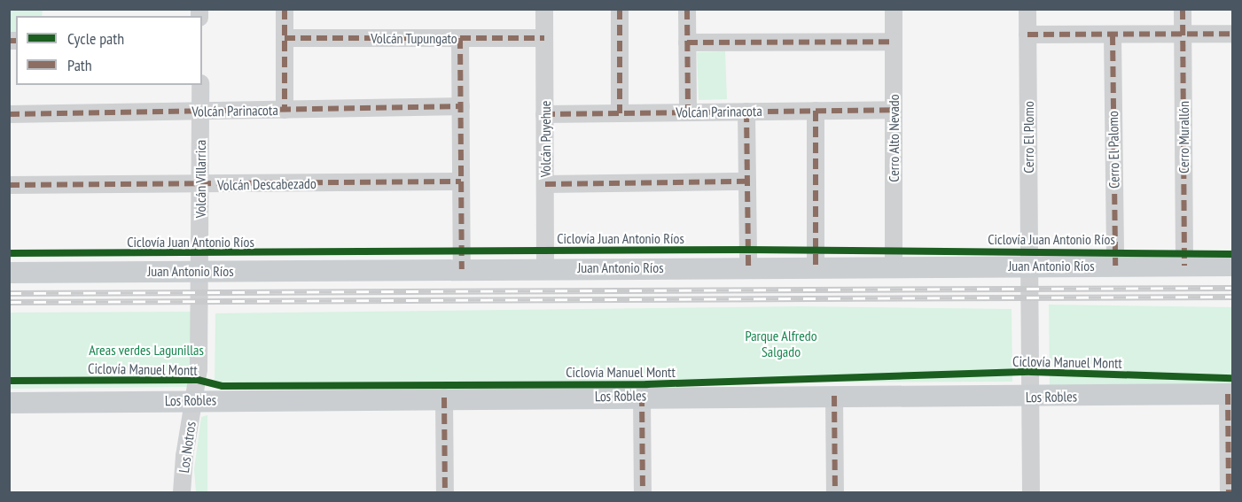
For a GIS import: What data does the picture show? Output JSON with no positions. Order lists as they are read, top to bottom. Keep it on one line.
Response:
{"streets":{"main road":["Juan Antonio Ríos","Los Robles"],"street":["Volcán Tupungato","Volcán Parinacota","Cerro El Plomo","Cerro Murallón","Cerro Alto Nevado","Volcán Puyehue","Cerro El Palomo","Volcán Villarrica","Volcán Descabezado","Los Notros"],"cycle path":["Ciclovía Juan Antonio Ríos","Ciclovía Manuel Montt"]},"crossings":[["Volcán Tupungato","Volcán Puyehue"],["Volcán Parinacota","Cerro Alto Nevado"],["Volcán Parinacota","Volcán Puyehue"],["Volcán Parinacota","Volcán Villarrica"],["Cerro El Plomo","Juan Antonio Ríos"],["Cerro El Plomo","Los Robles"],["Cerro Murallón","Juan Antonio Ríos"],["Cerro Alto Nevado","Juan Antonio Ríos"],["Volcán Puyehue","Juan Antonio Ríos"],["Cerro El Palomo","Juan Antonio Ríos"],["Volcán Villarrica","Volcán Descabezado"],["Volcán Villarrica","Juan Antonio Ríos"],["Volcán Villarrica","Los Notros"],["Los Robles","Los Notros"]],"parks":["Parque Alfredo Salgado","Areas verdes Lagunillas"],"legend":["Cycle path","Path"]}
